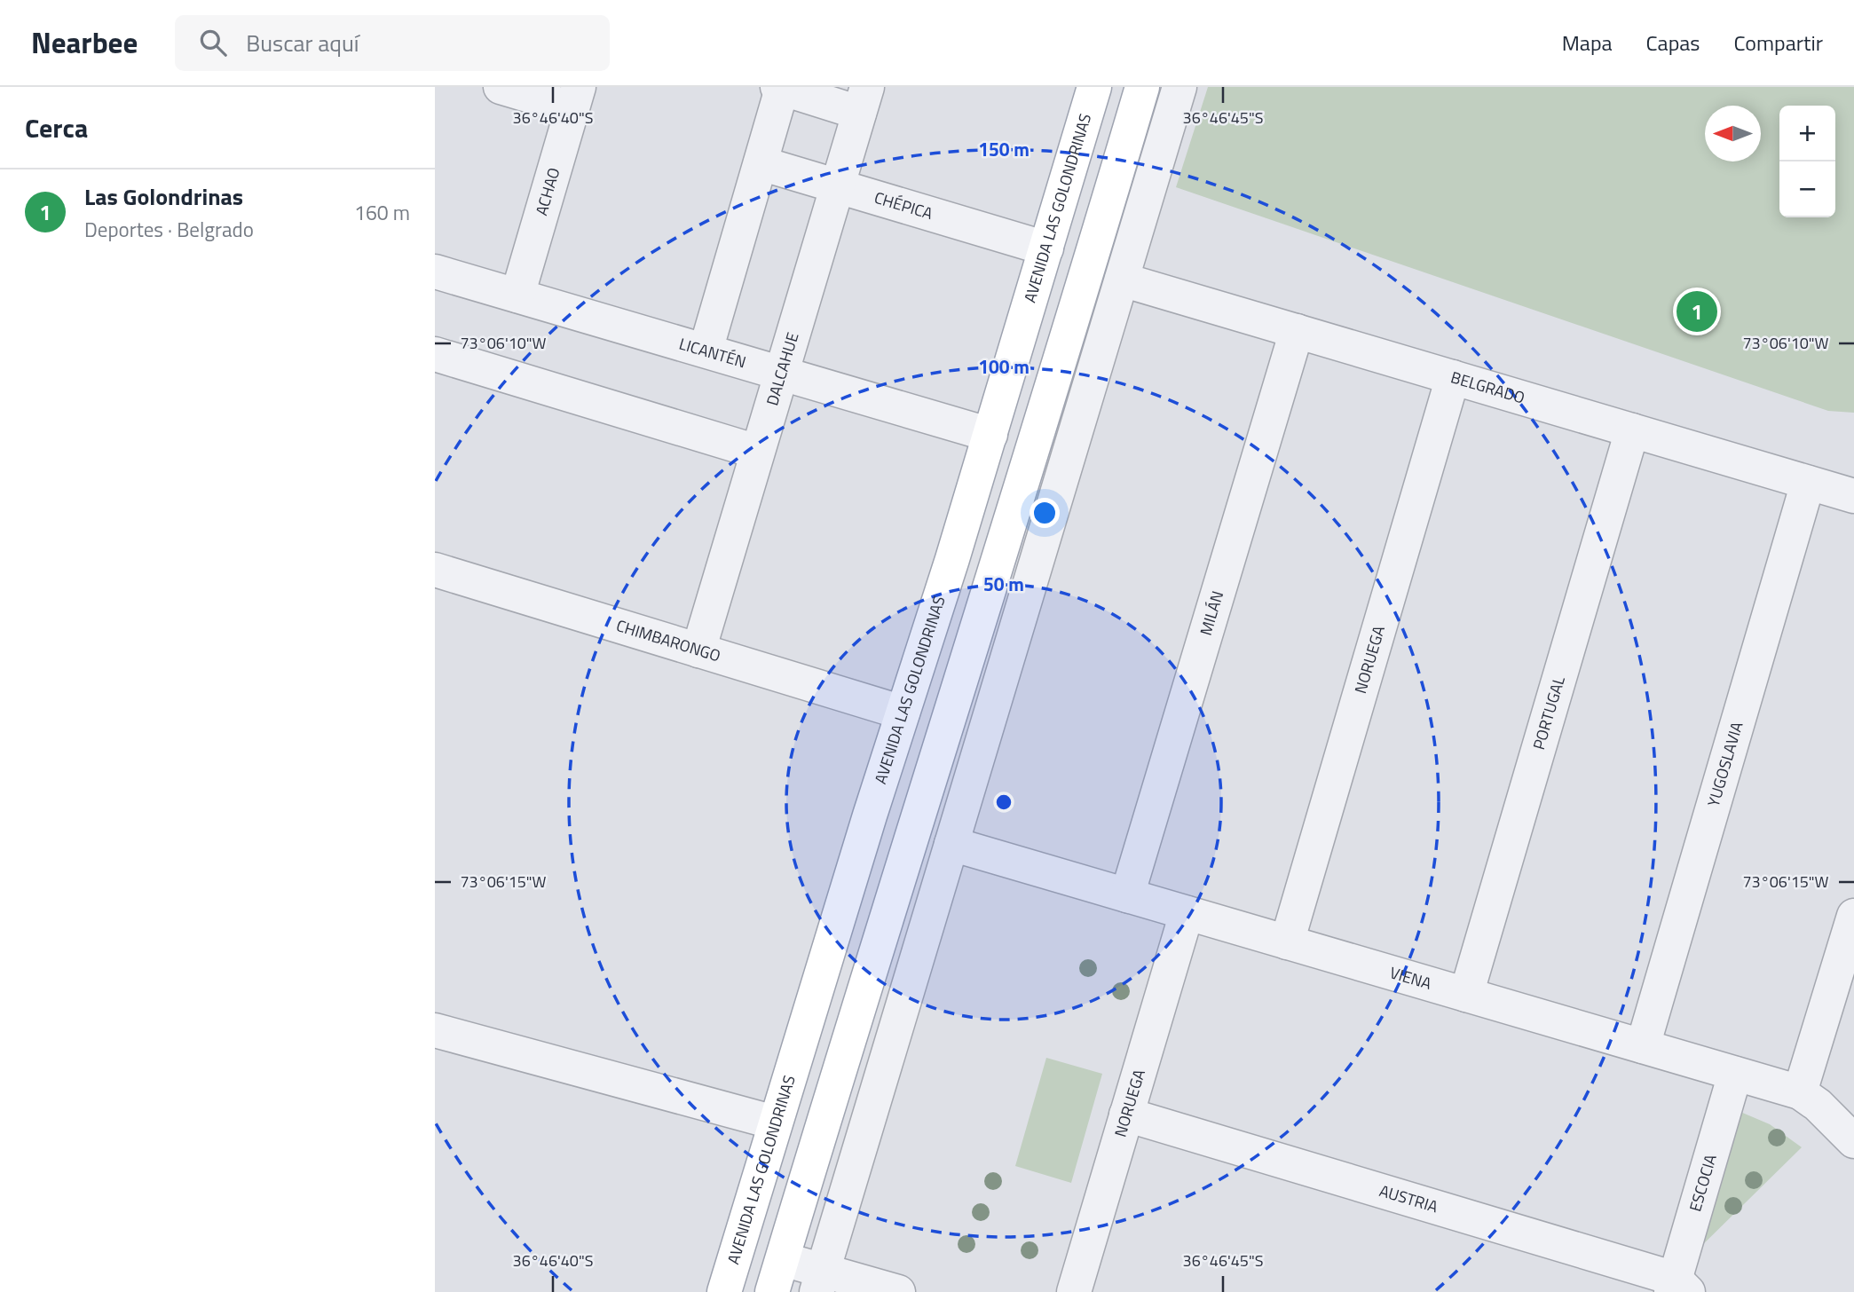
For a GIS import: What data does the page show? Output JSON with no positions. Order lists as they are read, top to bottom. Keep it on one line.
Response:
{"streets":{"main road":["AVENIDA LAS GOLONDRINAS"],"street":["ACHAO","CHÉPICA","LICANTÉN","DALCAHUE","BELGRADO","MILÁN","CHIMBARONGO","NORUEGA","PORTUGAL","YUGOSLAVIA","VIENA","ESCOCIA","AUSTRIA"]},"crossings":[["ACHAO","LICANTÉN"],["CHÉPICA","AVENIDA LAS GOLONDRINAS"],["CHÉPICA","DALCAHUE"],["AVENIDA LAS GOLONDRINAS","LICANTÉN"],["AVENIDA LAS GOLONDRINAS","CHIMBARONGO"],["LICANTÉN","DALCAHUE"],["DALCAHUE","CHIMBARONGO"],["BELGRADO","MILÁN"],["BELGRADO","NORUEGA"],["BELGRADO","PORTUGAL"],["BELGRADO","YUGOSLAVIA"],["MILÁN","VIENA"],["NORUEGA","VIENA"],["NORUEGA","AUSTRIA"],["PORTUGAL","VIENA"],["YUGOSLAVIA","VIENA"],["VIENA","ESCOCIA"],["ESCOCIA","AUSTRIA"]],"north":"left","page":{"header":"Nearbee","search":"Buscar aquí","nav":["Mapa","Capas","Compartir"],"heading":"Cerca","map_buttons":["+","−"],"list":[{"mark":"1","name":"Las Golondrinas","note":"Deportes · Belgrado","value":"160 m"}],"pins":"1"},"coordinates":["36°46'40\"S","36°46'45\"S","73°06'10\"W","73°06'15\"W"],"rings":["150 m","100 m","50 m"]}
